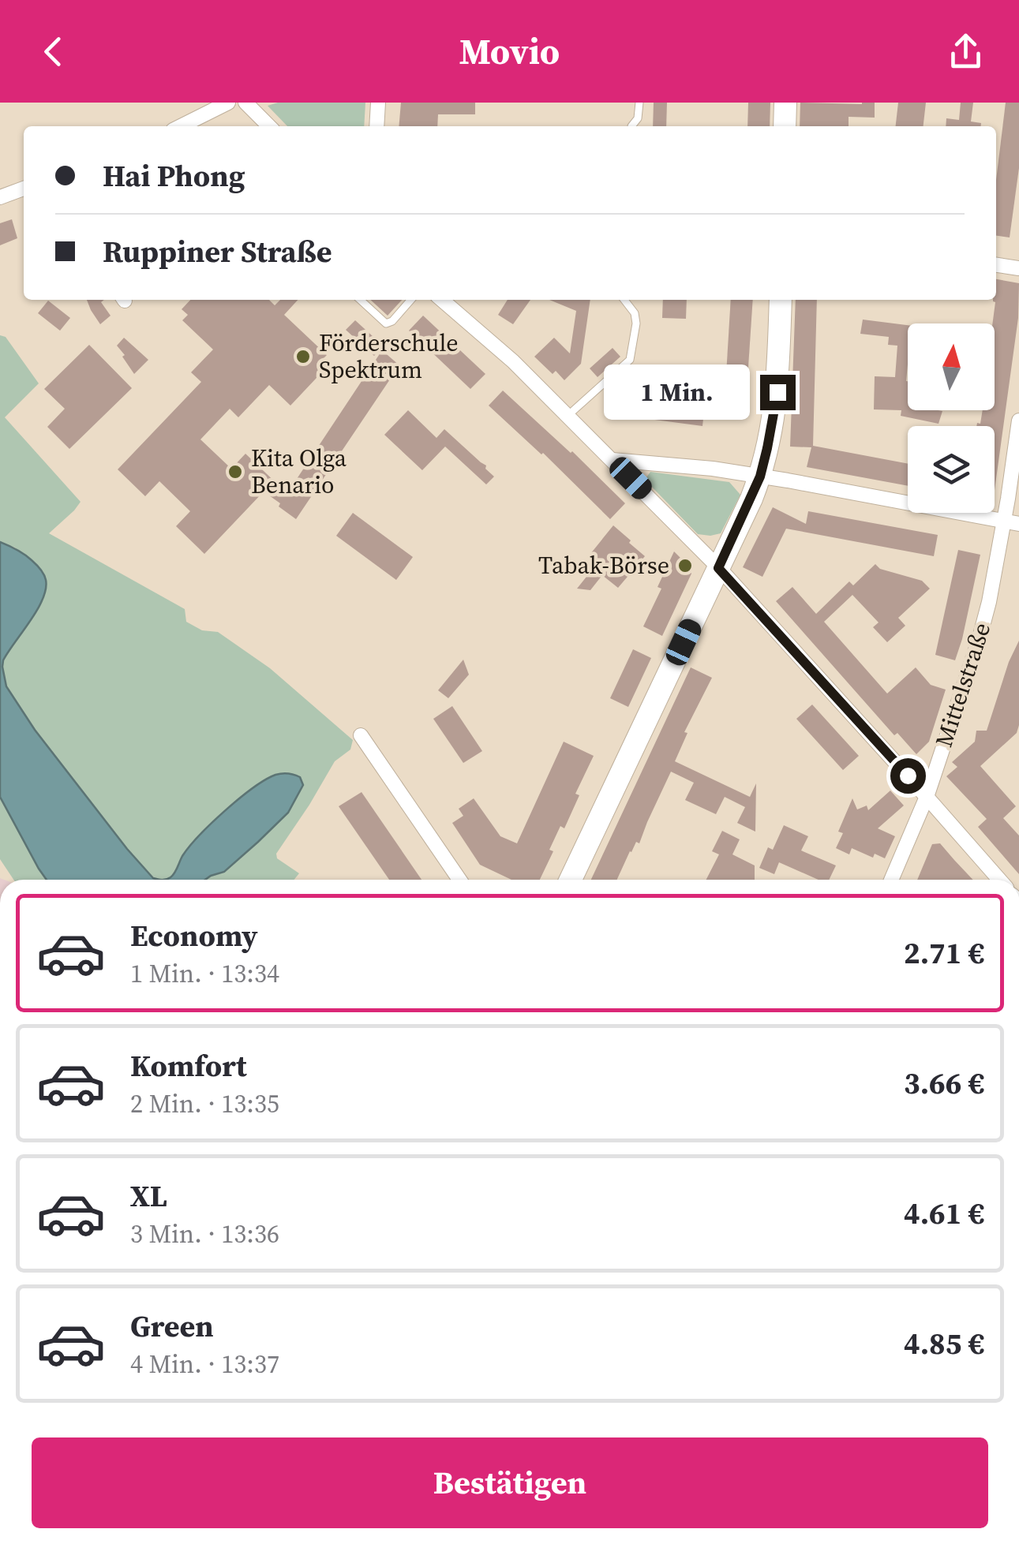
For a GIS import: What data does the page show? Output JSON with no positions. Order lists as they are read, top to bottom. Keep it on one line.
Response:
{"streets":{"street":["Mittelstraße"]},"places":["Förderschule Spektrum","Kita Olga Benario","Tabak-Börse"],"north":"top","page":{"header":"Movio","banner":["Hai Phong","Ruppiner Straße"],"bubble":"1 Min.","list":[{"name":"Economy","note":"1 Min. · 13:34","value":"2.71 €"},{"name":"Komfort","note":"2 Min. · 13:35","value":"3.66 €"},{"name":"XL","note":"3 Min. · 13:36","value":"4.61 €"},{"name":"Green","note":"4 Min. · 13:37","value":"4.85 €"}],"buttons":"Bestätigen"}}
